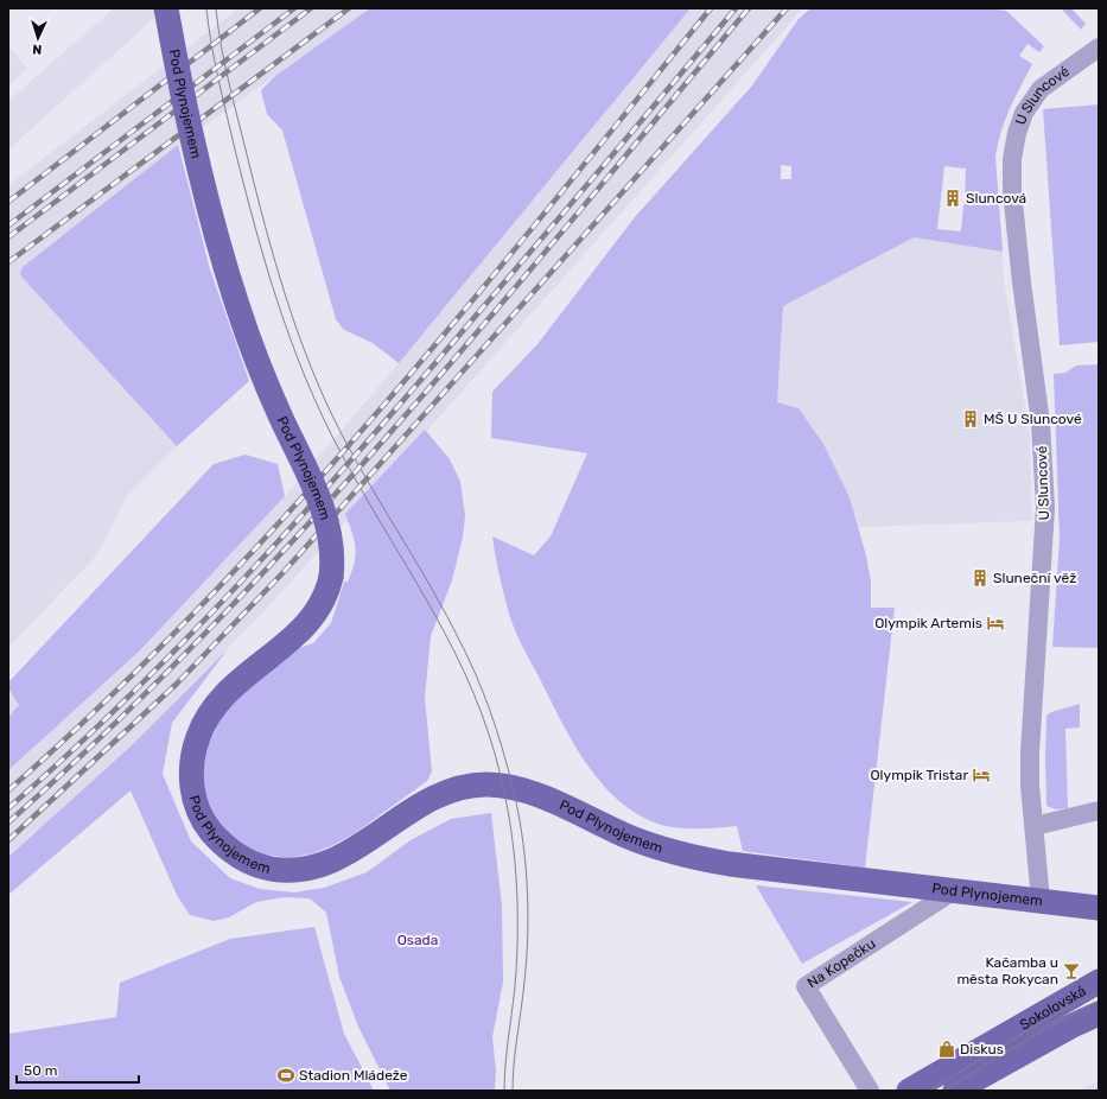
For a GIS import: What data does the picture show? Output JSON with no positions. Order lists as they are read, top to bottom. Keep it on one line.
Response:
{"streets":{"main road":["Pod Plynojemem","Sokolovská"],"street":["U Sluncové","Na Kopečku"]},"crossings":[["U Sluncové","Pod Plynojemem"],["Pod Plynojemem","Na Kopečku"]],"parks":["Osada"],"places":{"building":["Sluncová","MŠ U Sluncové","Sluneční věž"],"hotel":["Olympik Artemis","Olympik Tristar"],"bar":["Kačamba u města Rokycan"],"shop":["Diskus"],"sports":["Stadion Mládeže"]},"scale_bar":"50 m","north":"bottom"}
